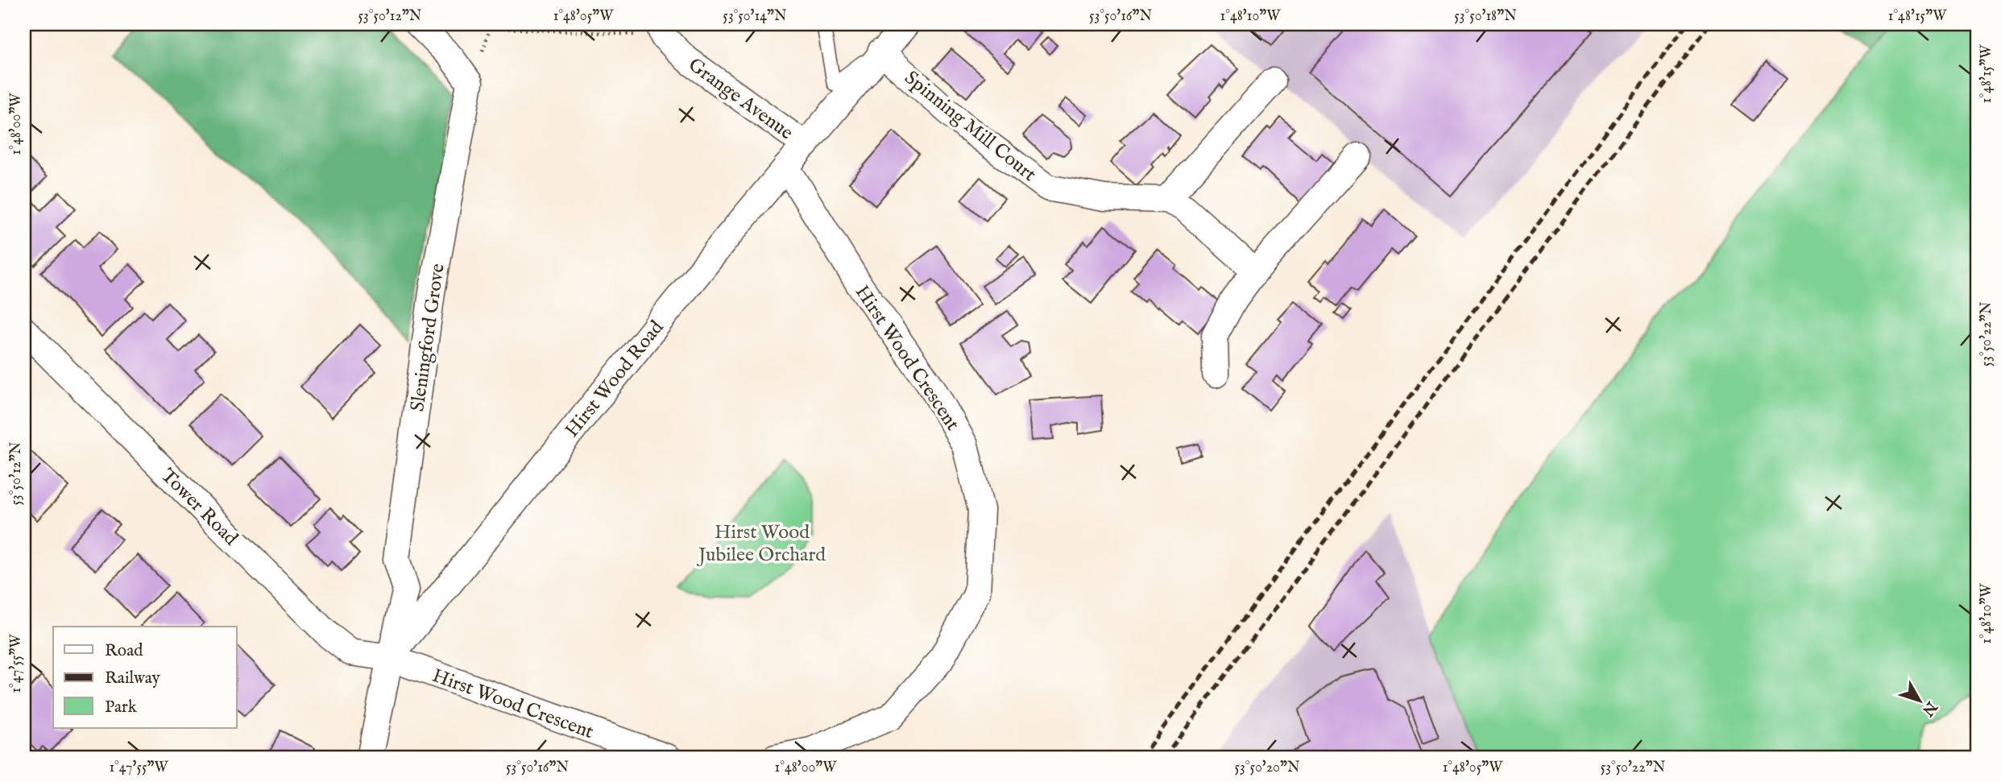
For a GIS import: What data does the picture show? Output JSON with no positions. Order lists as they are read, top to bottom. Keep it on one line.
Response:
{"streets":{"street":["Grange Avenue","Spinning Mill Court","Sleningford Grove","Hirst Wood Crescent","Hirst Wood Road","Tower Road"]},"crossings":[["Grange Avenue","Hirst Wood Road"],["Spinning Mill Court","Hirst Wood Road"],["Sleningford Grove","Hirst Wood Crescent"],["Sleningford Grove","Hirst Wood Road"],["Sleningford Grove","Tower Road"],["Hirst Wood Crescent","Hirst Wood Road"],["Hirst Wood Crescent","Tower Road"],["Hirst Wood Road","Tower Road"]],"parks":["Hirst Wood Jubilee Orchard"],"legend":["Road","Railway","Park"],"north":"bottom right","coordinates":["53°50'12\"N","1°48'05\"W","53°50'14\"N","53°50'16\"N","1°48'10\"W","53°50'18\"N","1°48'15\"W","1°48'00\"W","53°50'22\"N","1°47'55\"W","53°50'20\"N"]}
